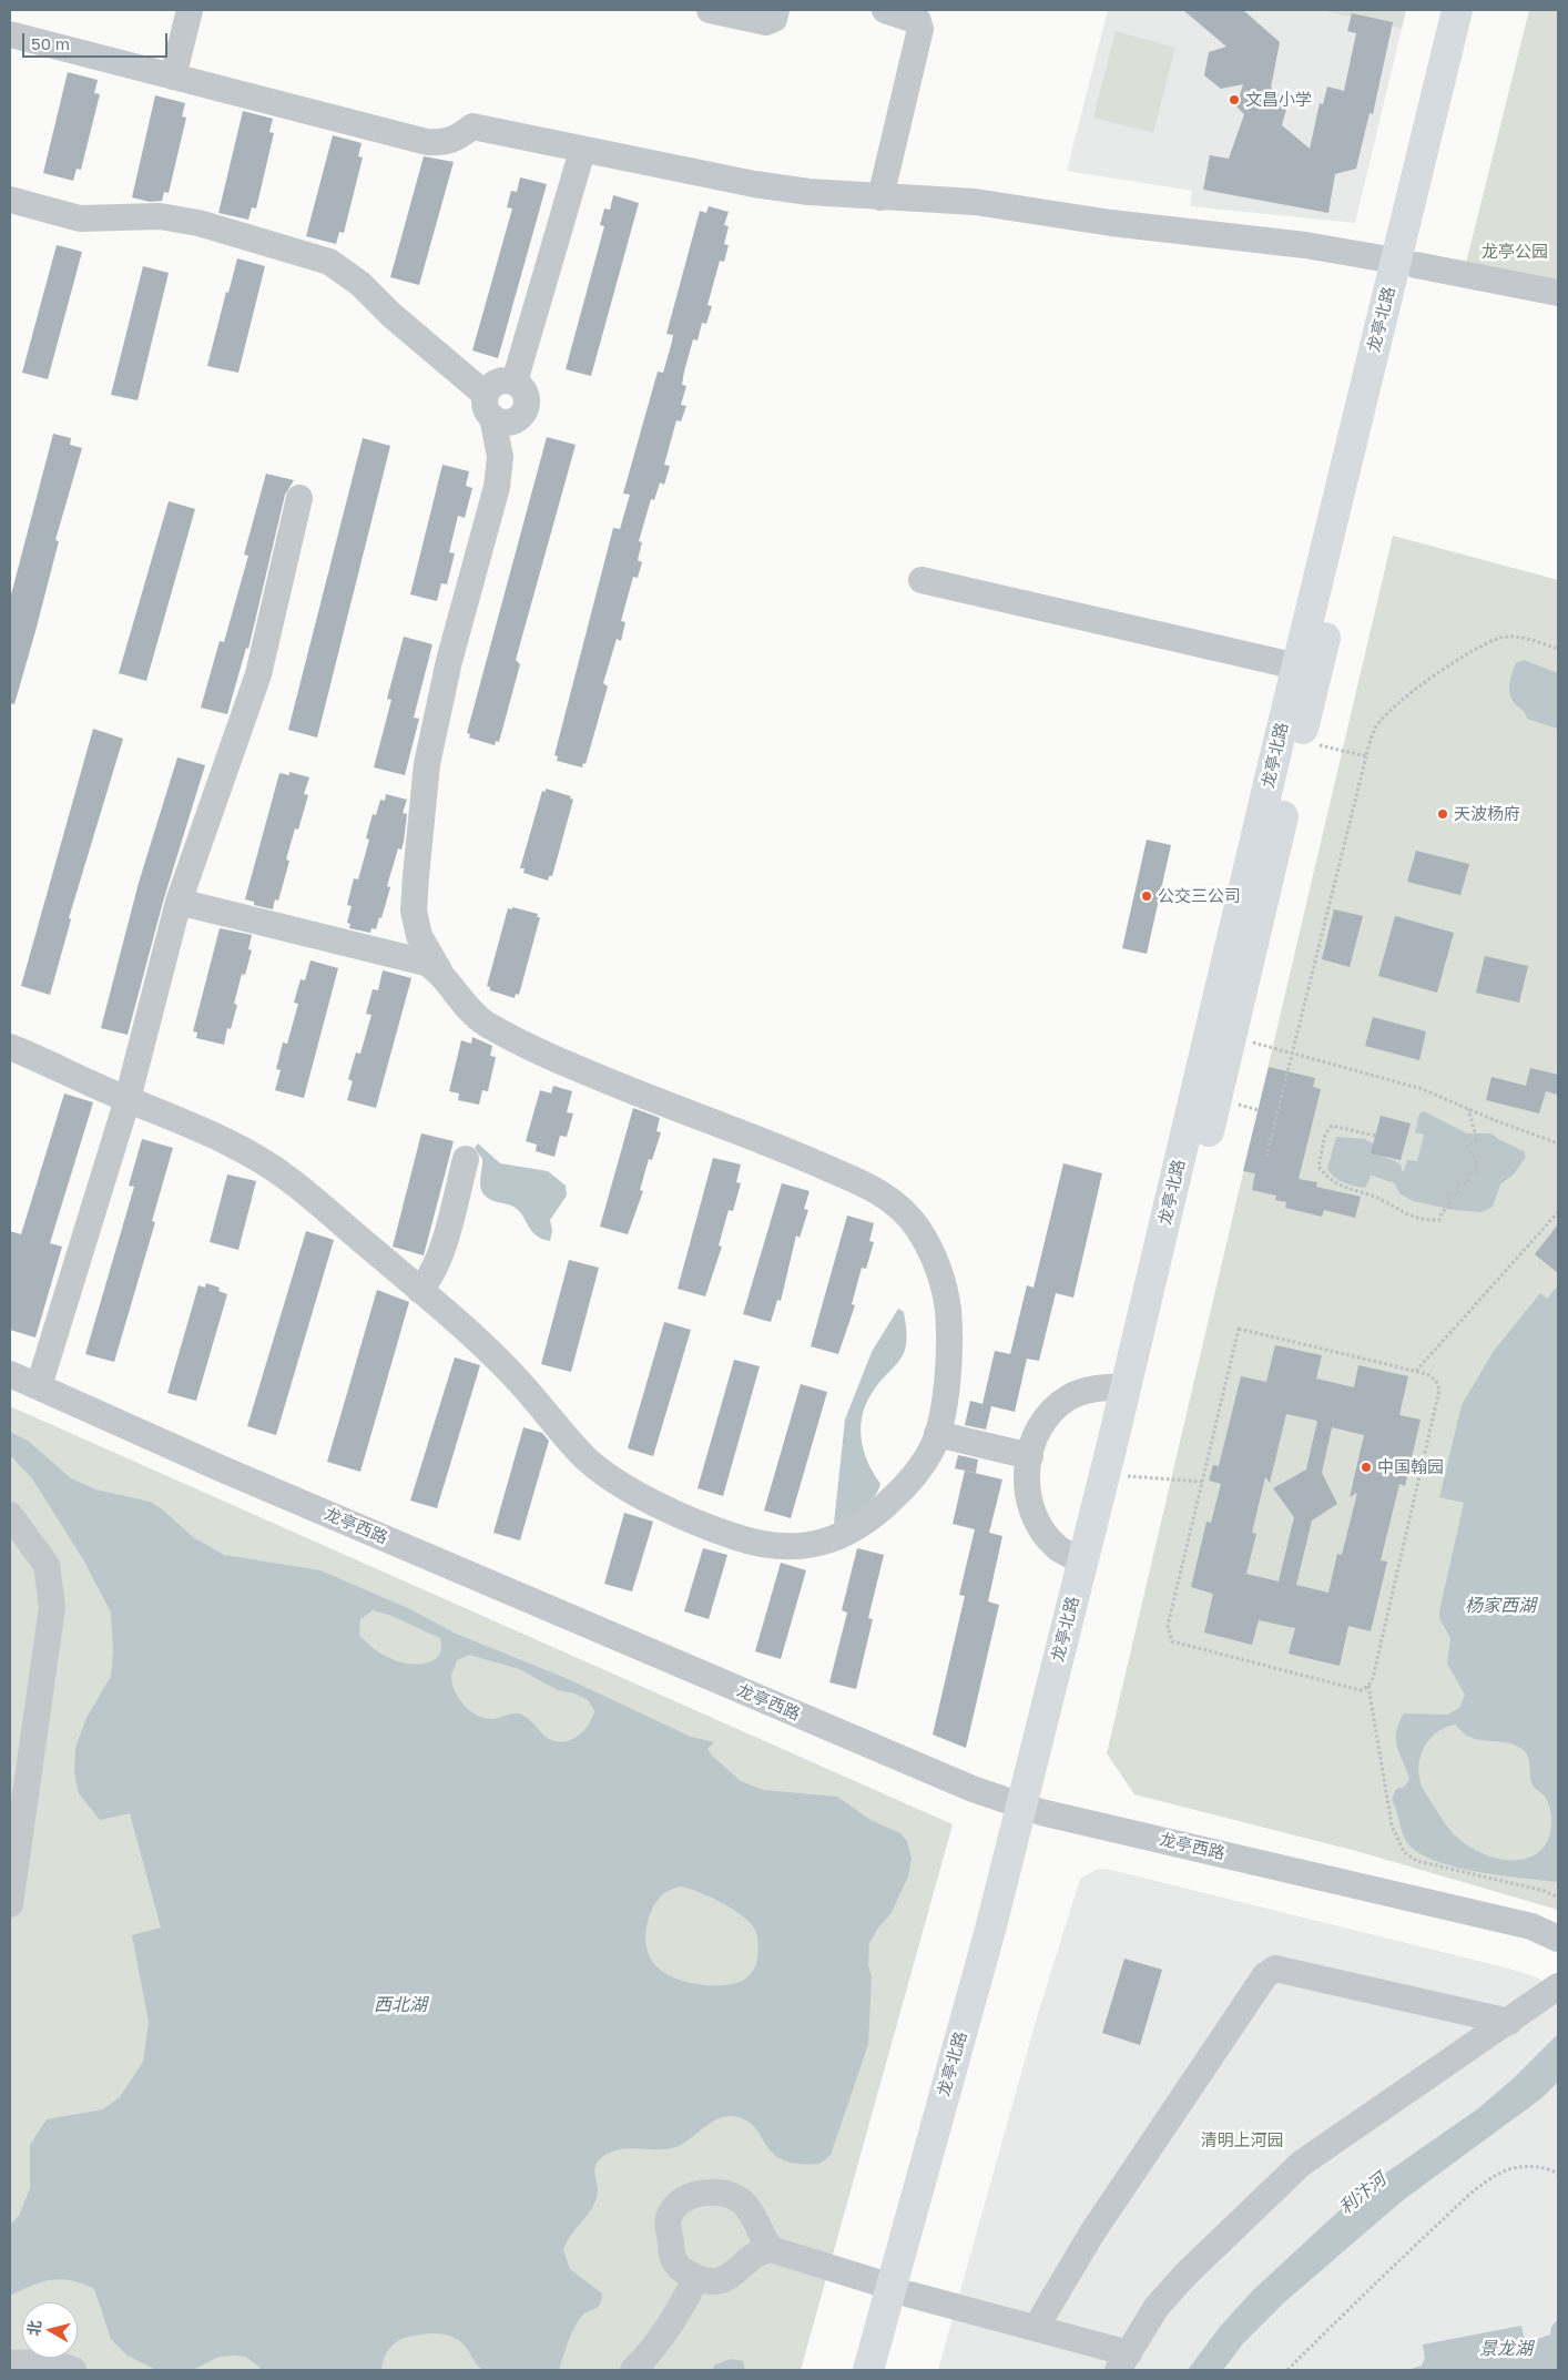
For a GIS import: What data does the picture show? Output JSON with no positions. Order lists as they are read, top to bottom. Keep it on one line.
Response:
{"streets":{"main road":["龙亭北路"],"street":["龙亭西路"]},"crossings":[["龙亭北路","龙亭西路"]],"water":["杨家西湖","西北湖","利汴河","景龙湖"],"parks":["龙亭公园","清明上河园"],"places":["文昌小学","天波杨府","公交三公司","中国翰园"],"scale_bar":"50 m","north":"left"}
